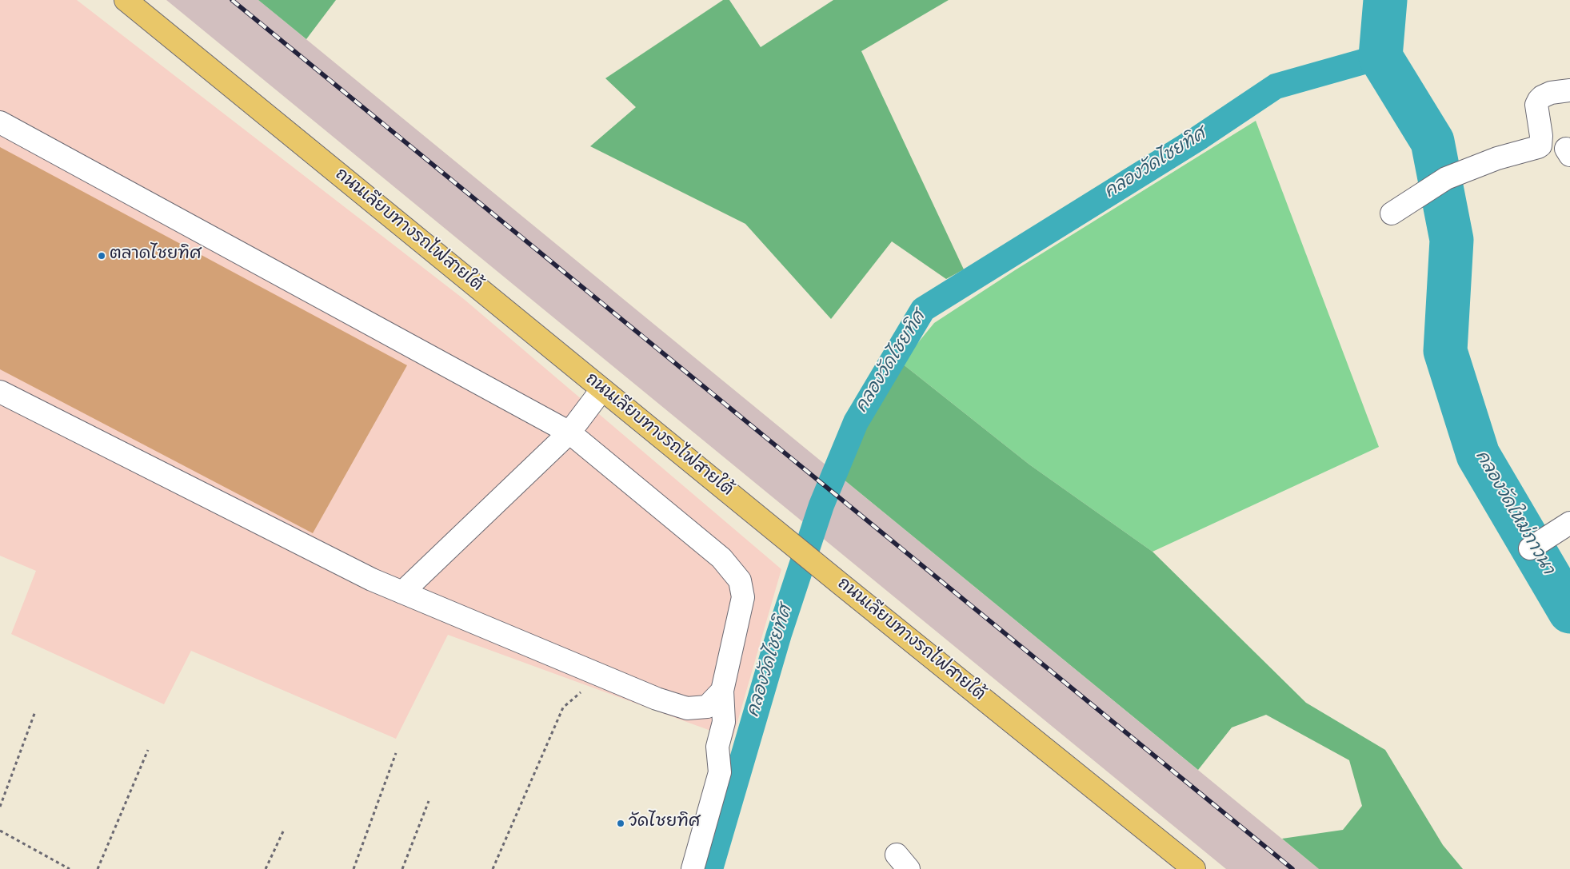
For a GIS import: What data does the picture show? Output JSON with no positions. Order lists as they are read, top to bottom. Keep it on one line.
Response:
{"streets":{"main road":["ถนนเลียบทางรถไฟสายใต้"]},"water":["คลองวัดไชยทิศ","คลองวัดใหม่ภาวนา"],"places":["ตลาดไชยทิศ","วัดไชยทิศ"]}
